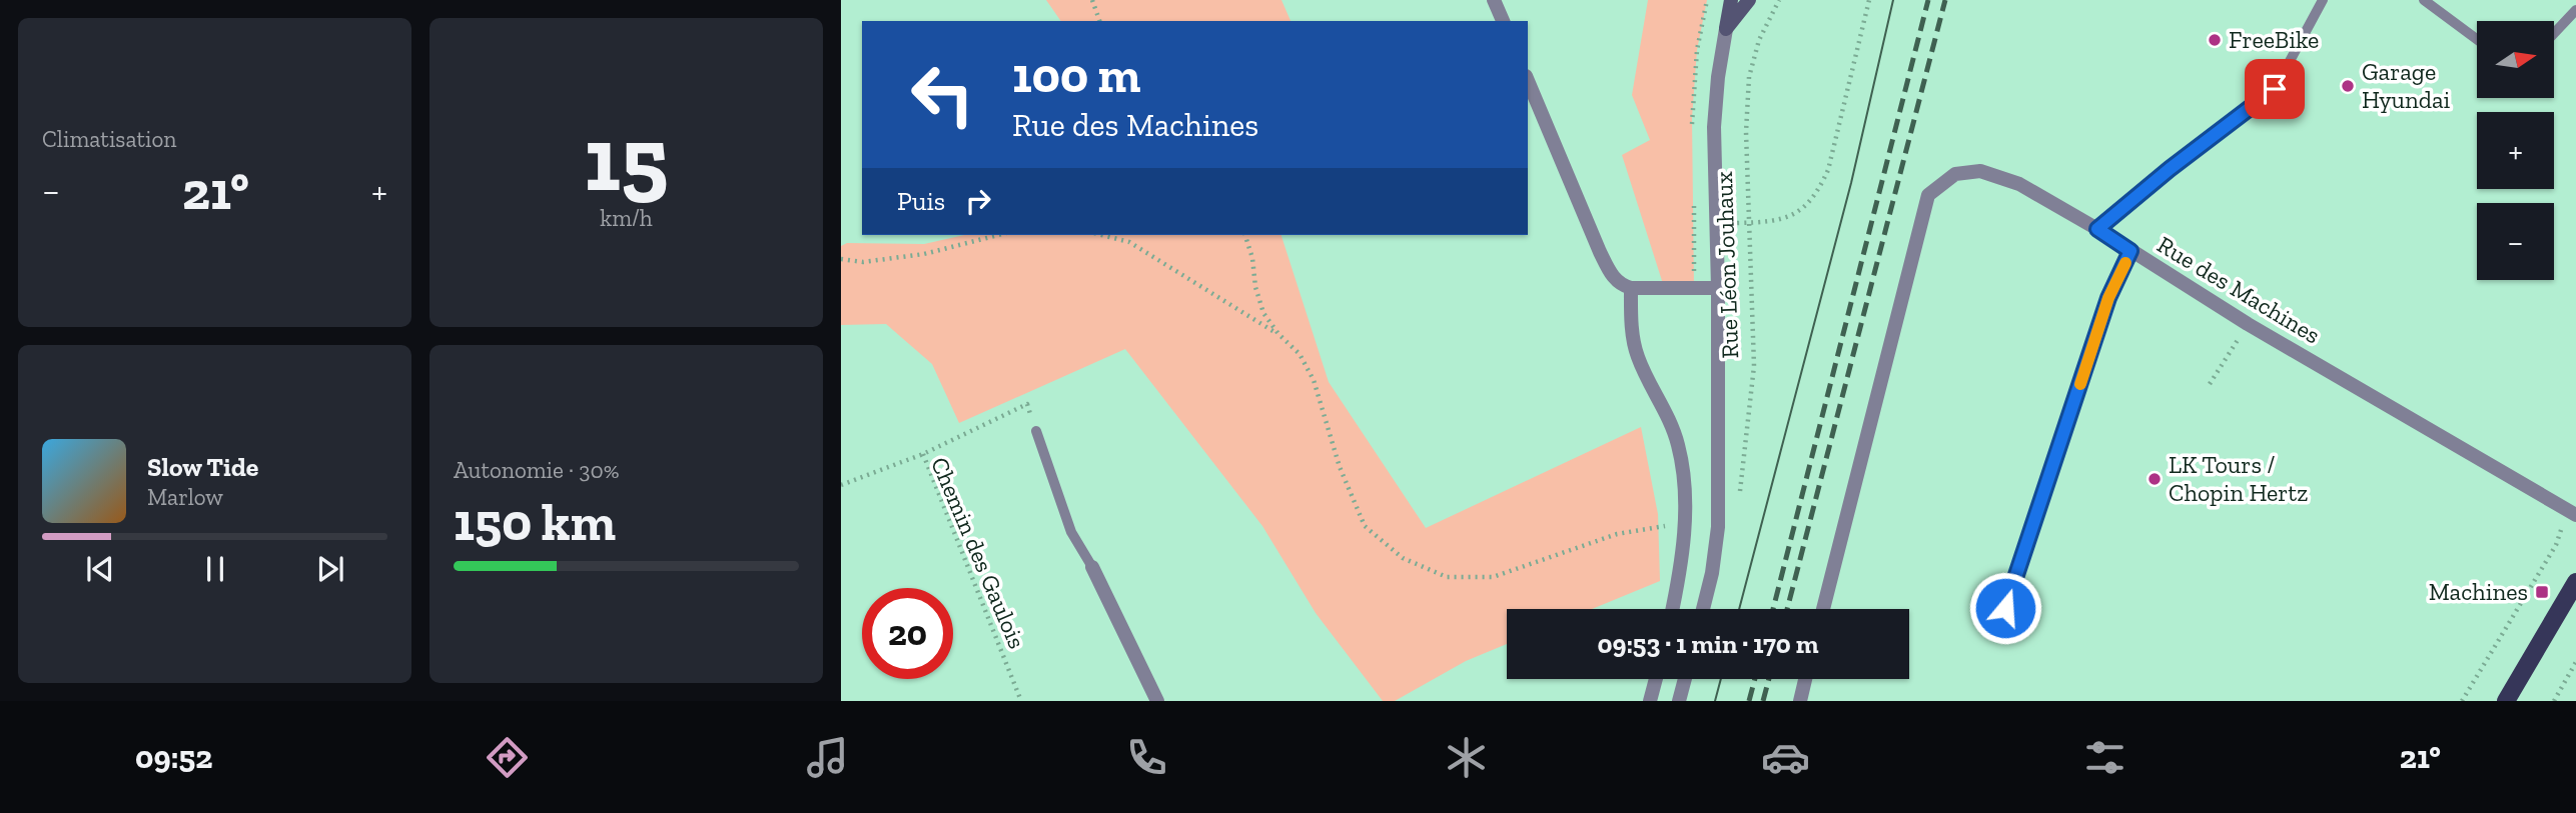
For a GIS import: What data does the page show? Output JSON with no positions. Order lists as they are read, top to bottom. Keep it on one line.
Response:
{"streets":{"street":["Rue Léon Jouhaux","Rue des Machines"],"path":["Chemin des Gaulois"]},"places":{"other":["FreeBike","Garage Hyundai","LK Tours / Chopin Hertz"],"transit":["Machines"]},"north":"right","page":{"tile":["Climatisation",["15","km/h"],["Autonomie · 30%","150 km"]],"map_buttons":["+","−"],"turn":["100 m","Rue des Machines"],"heat":["−","21°","+"],"then":"Puis","song":["Slow Tide","Marlow"],"limit":"20","trip":"09:53 · 1 min · 170 m","tabs":["09:52","21°"]}}
